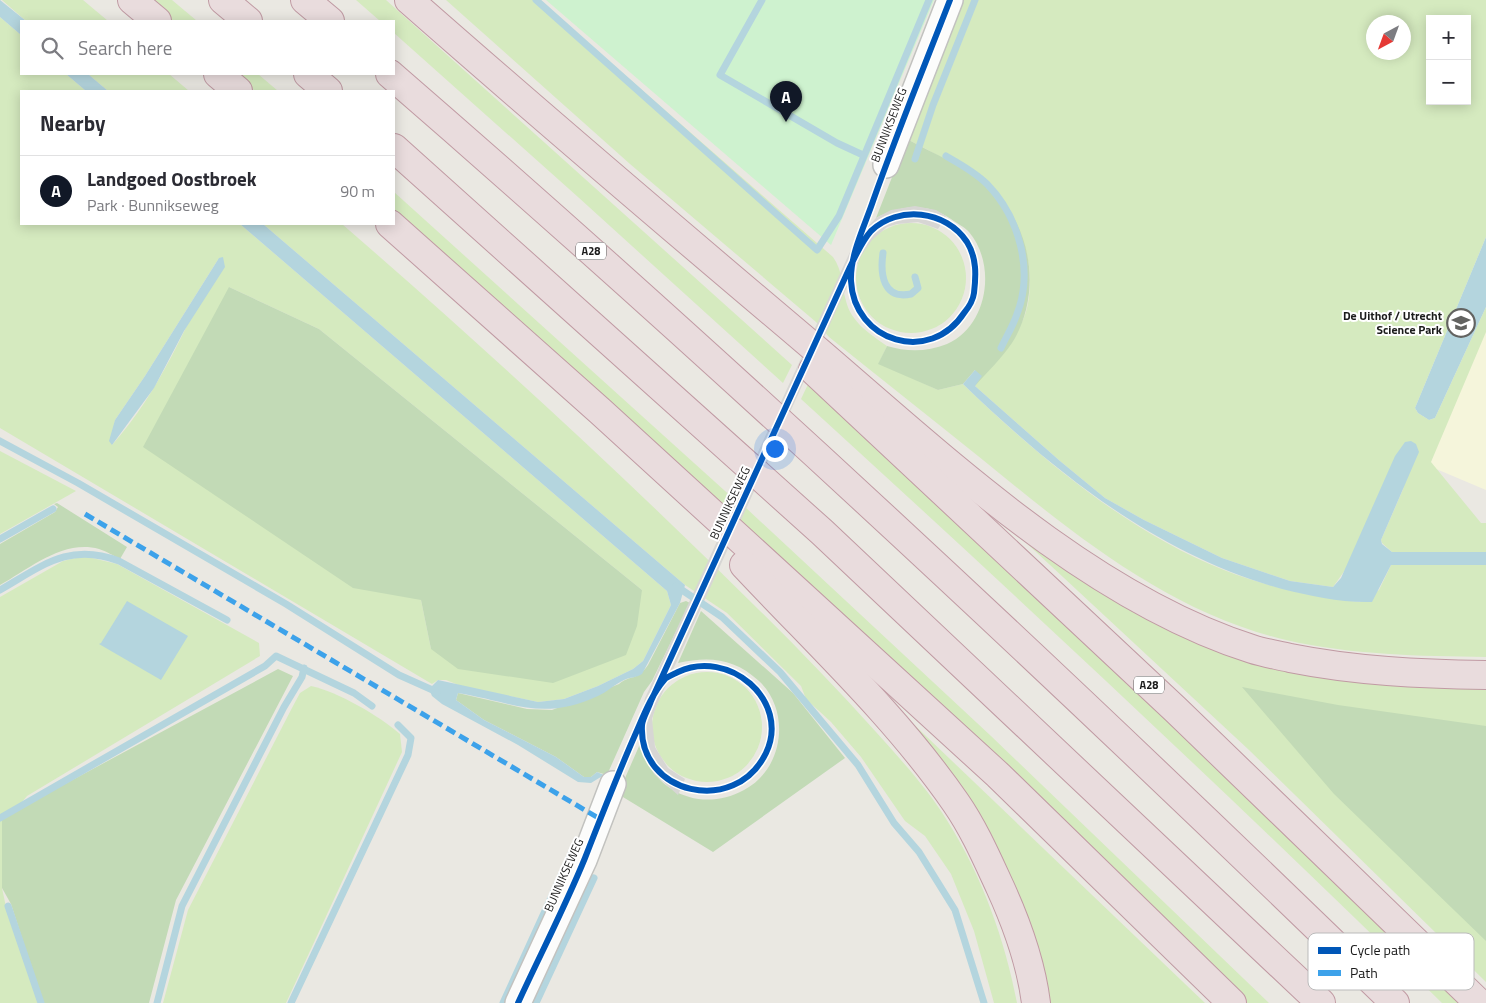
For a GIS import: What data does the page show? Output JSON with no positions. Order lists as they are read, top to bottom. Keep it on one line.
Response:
{"streets":{"highway":["A28"],"street":["BUNNIKSEWEG"]},"places":{"school or university":["De Uithof / Utrecht Science Park"]},"legend":["Cycle path","Path"],"north":"bottom left","page":{"map_buttons":["+","−"],"search":"Search here","pins":"A","heading":"Nearby","list":[{"mark":"A","name":"Landgoed Oostbroek","note":"Park · Bunnikseweg","value":"90 m"}]}}
